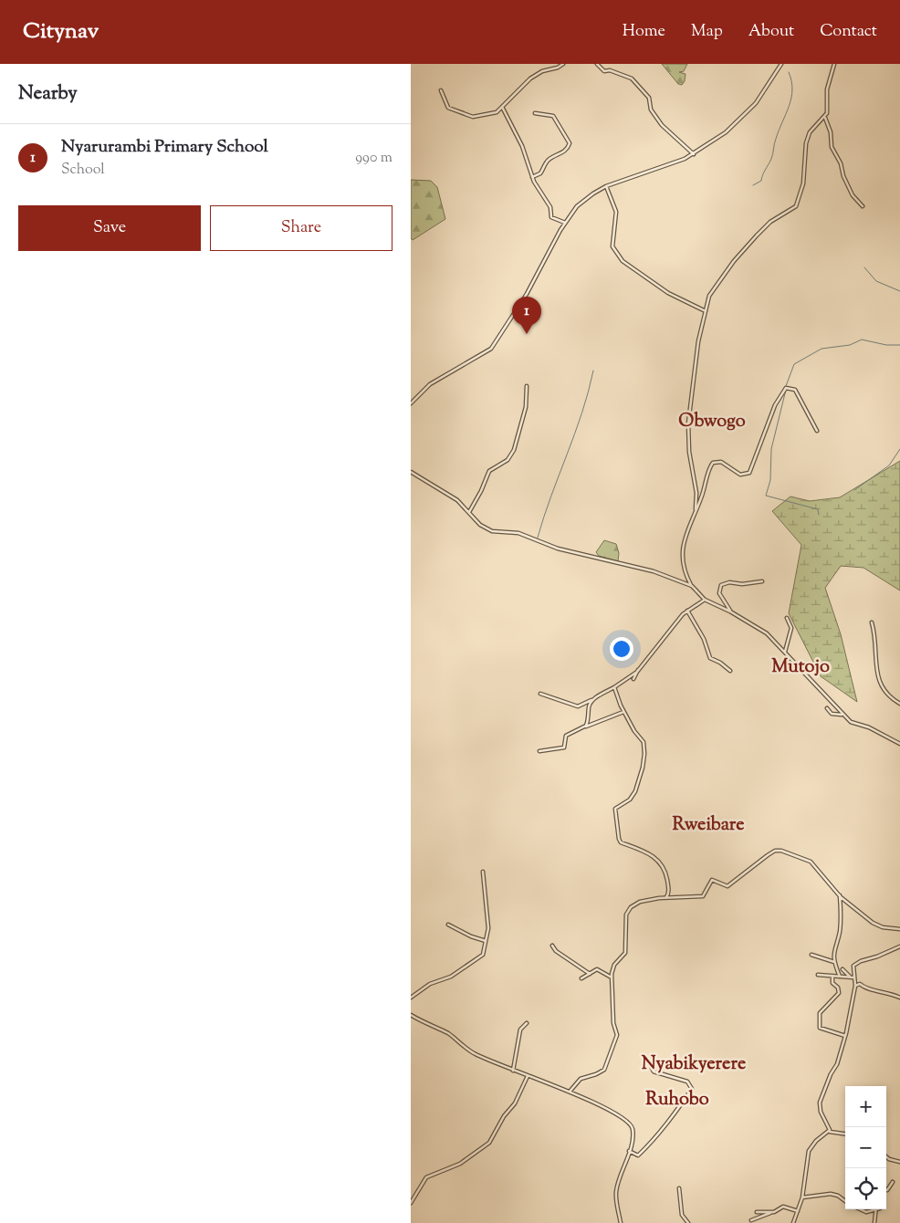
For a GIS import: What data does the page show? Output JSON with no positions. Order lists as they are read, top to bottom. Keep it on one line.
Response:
{"districts":["Obwogo","Mutojo","Rweibare","Nyabikyerere","Ruhobo"],"page":{"header":"Citynav","nav":["Home","Map","About","Contact"],"heading":"Nearby","list":[{"mark":"1","name":"Nyarurambi Primary School","note":"School","value":"990 m"}],"buttons":["Save","Share"],"pins":"1","map_buttons":["+","−"]}}
